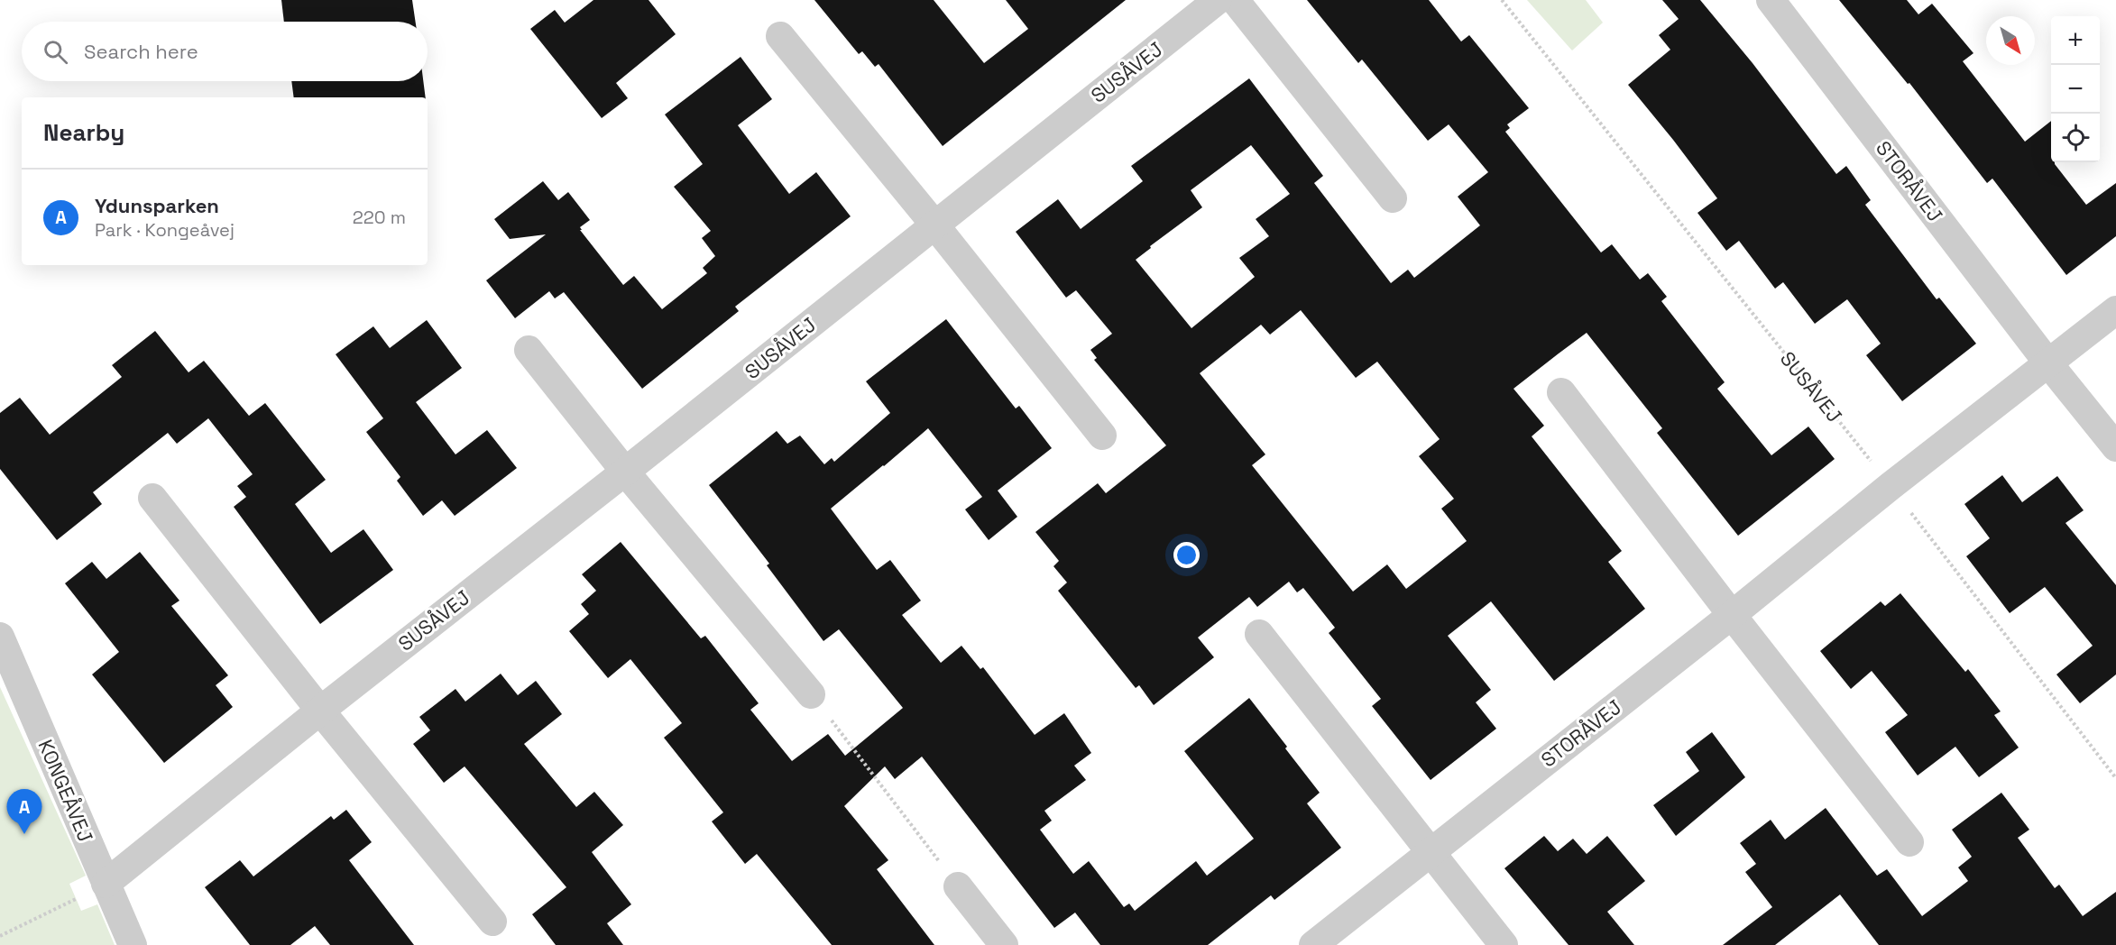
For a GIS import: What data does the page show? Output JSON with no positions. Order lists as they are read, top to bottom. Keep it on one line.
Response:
{"streets":{"street":["SUSÅVEJ","STORÅVEJ","KONGEÅVEJ"]},"crossings":[["SUSÅVEJ","STORÅVEJ"],["SUSÅVEJ","KONGEÅVEJ"]],"north":"bottom right","page":{"map_buttons":["+","−"],"search":"Search here","heading":"Nearby","list":[{"mark":"A","name":"Ydunsparken","note":"Park · Kongeåvej","value":"220 m"}],"pins":"A"}}
